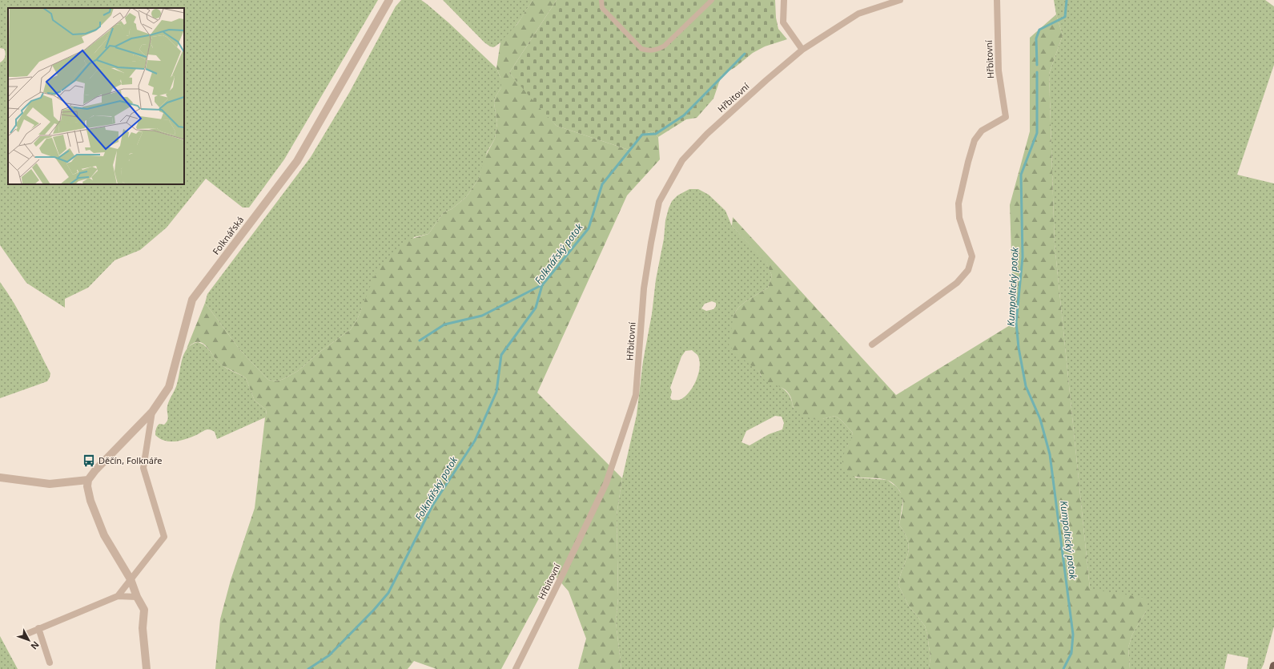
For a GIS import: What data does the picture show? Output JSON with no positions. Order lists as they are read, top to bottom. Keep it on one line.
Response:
{"streets":{"street":["Hřbitovní","Folknářská"]},"water":["Folknářský potok","Kumpoltický potok"],"places":{"bus stop":["Děčín, Folknáře"]},"north":"bottom right"}
